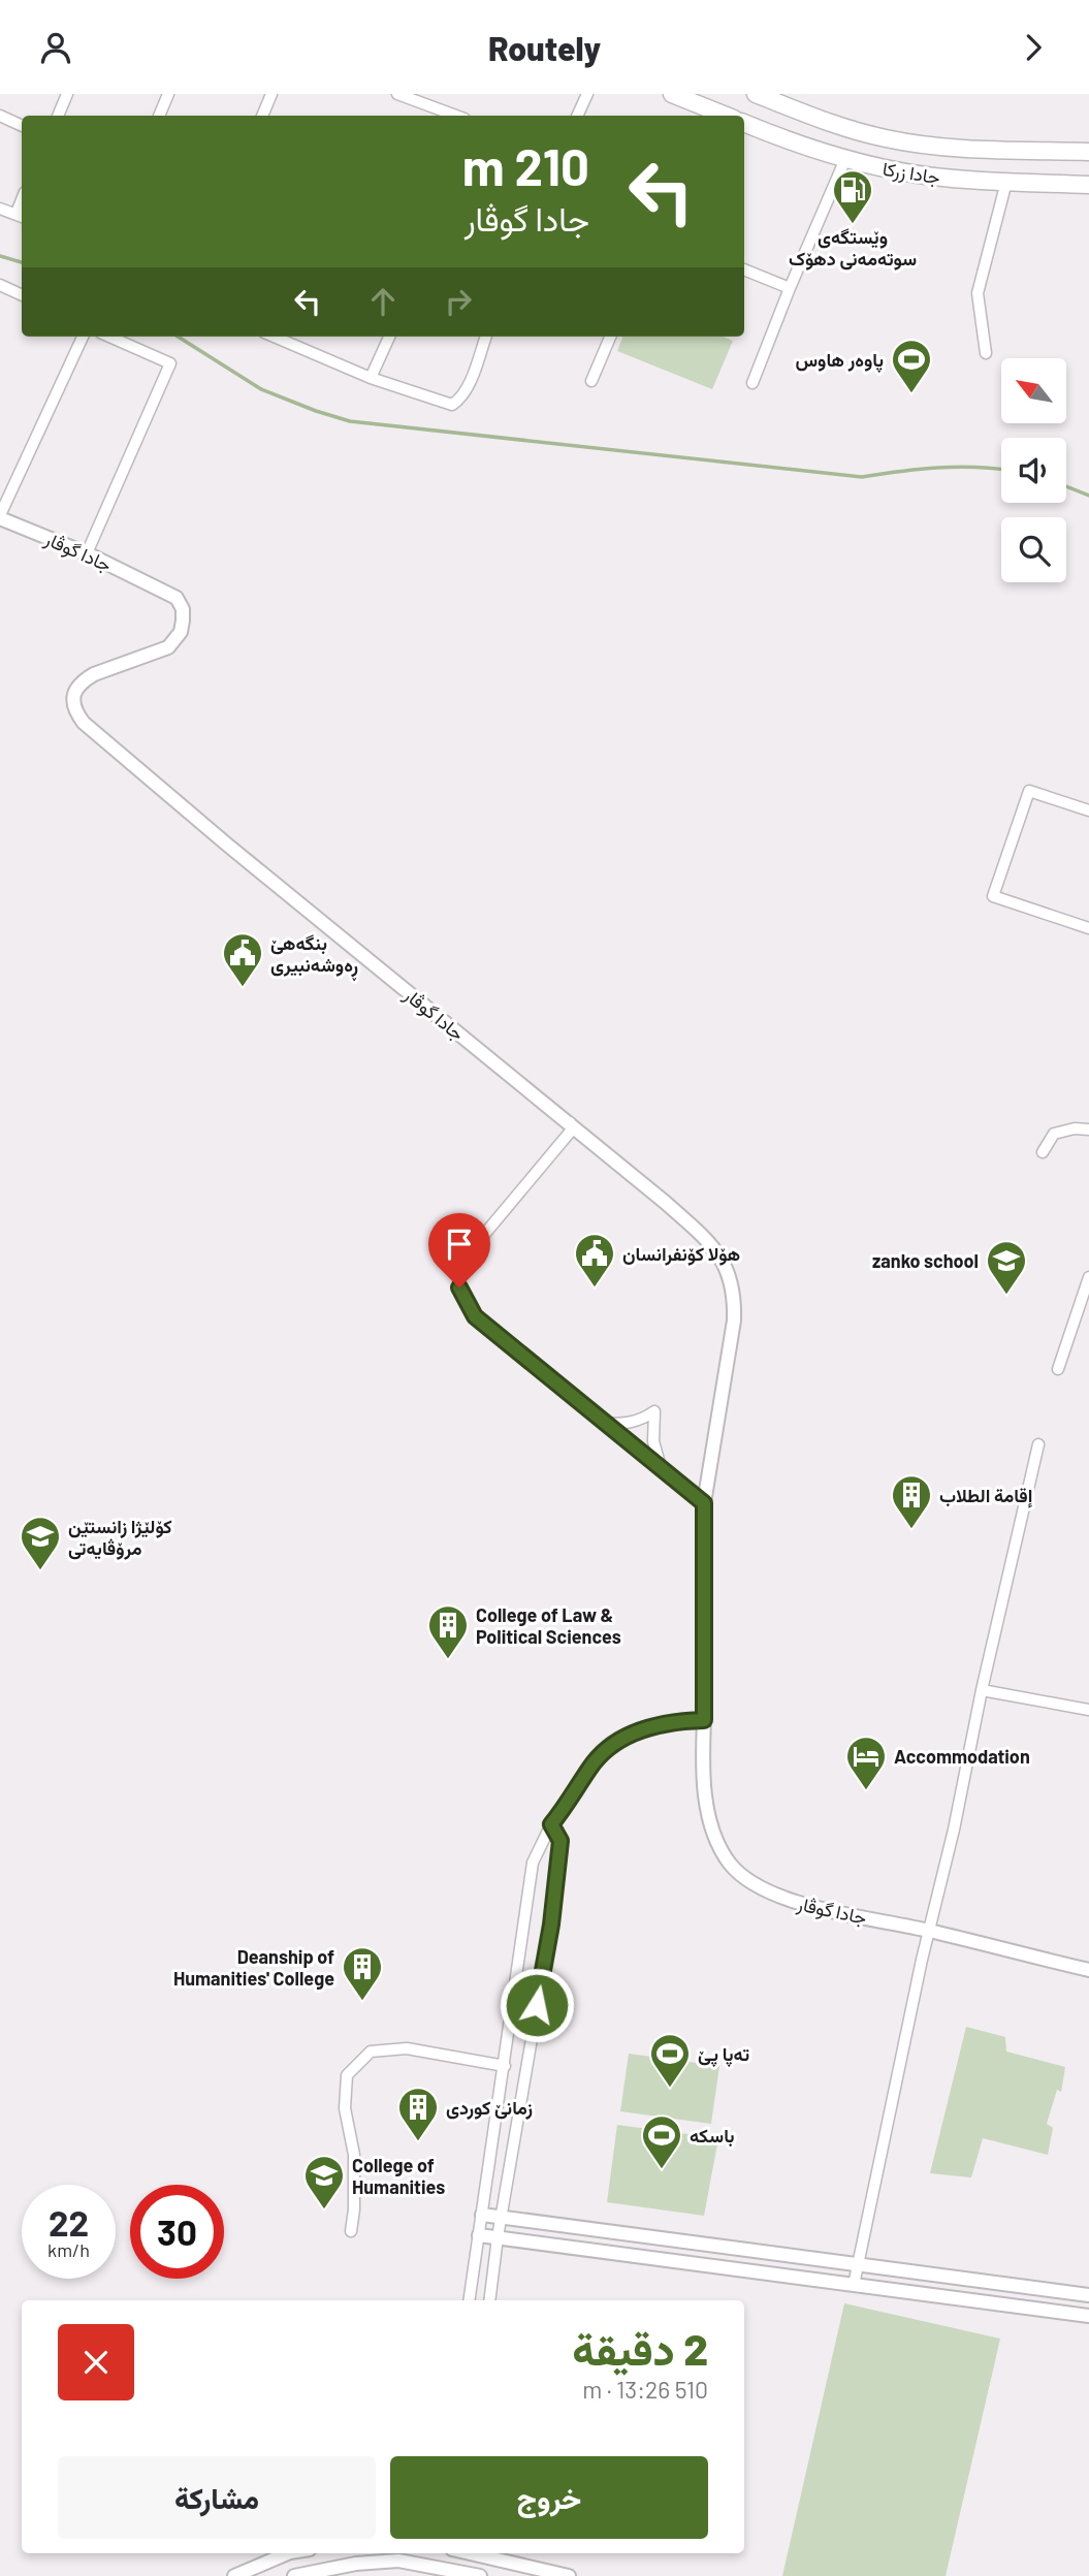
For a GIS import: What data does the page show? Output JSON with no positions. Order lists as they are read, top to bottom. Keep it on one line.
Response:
{"streets":{"main road":["جادا زرکا"],"street":["جادا گوڤار"]},"places":{"fuel station":["وێستگەی سوتەمەنی دهۆک"],"sports":["پاوەر هاوس","تەپا پێ","باسکە"],"public building":["بنگه‌هێ ڕه‌وشه‌نبیرى","هۆلا كۆنفرانسان"],"school or university":["zanko school","كۆلێژا زانستێن مرۆڤایەتی","College of Humanities"],"building":["إقامة الطلاب","College of Law & Political Sciences","Deanship of Humanities' College","زمانێ کوردی"],"hotel":["Accommodation"]},"north":"top left","page":{"header":"Routely","turn":["210 m","جادا گوڤار"],"speed":"22 km/h","limit":"30","heading":["2 دقيقة","510 m · 13:26"],"buttons":["خروج","مشاركة"]}}
